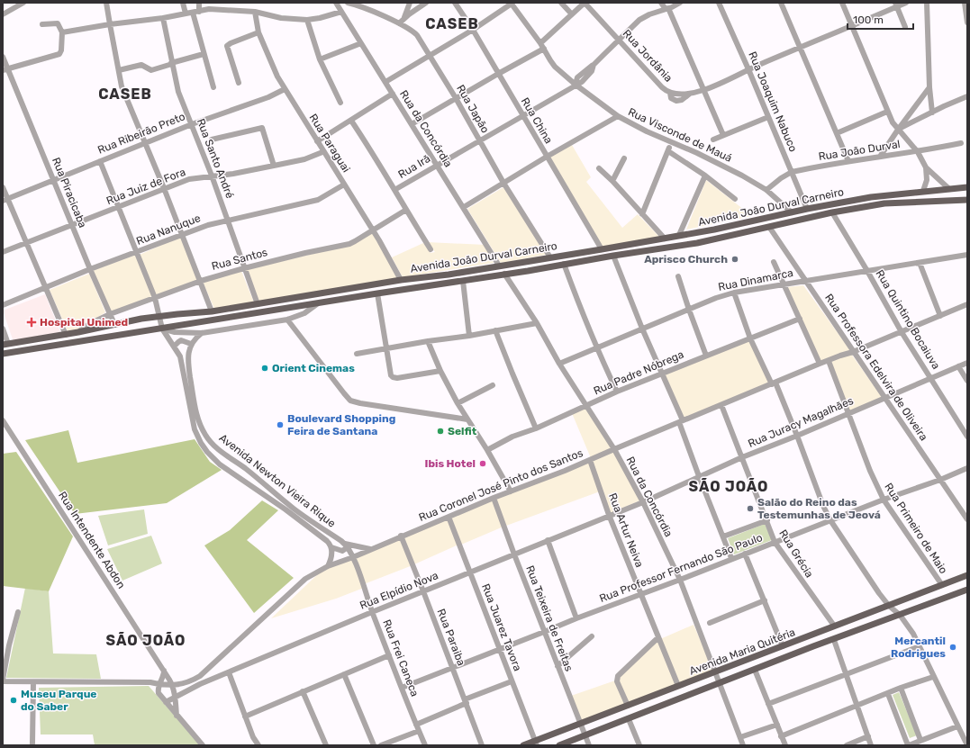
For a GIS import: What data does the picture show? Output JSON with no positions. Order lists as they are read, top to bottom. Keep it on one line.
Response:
{"streets":{"main road":["Avenida João Durval Carneiro","Avenida Maria Quitéria"],"street":["Rua Jordânia","Rua Joaquim Nabuco","Rua Japão","Rua China","Rua da Concórdia","Rua Ribeirão Preto","Rua Visconde de Mauá","Rua Paraguai","Rua João Durval","Rua Santo André","Rua Irã","Rua Juiz de Fora","Rua Piracicaba","Rua Nanuque","Rua Santos","Rua Dinamarca","Rua Quintino Bocaiuva","Rua Professora Edelvira de Oliveira","Rua Padre Nóbrega","Rua Juracy Magalhães","Avenida Newton Vieira Rique","Rua Coronel José Pinto dos Santos","Rua Primeiro de Maio","Rua Artur Neiva","Rua Intendente Abdon","Rua Grécia","Rua Professor Fernando São Paulo","Rua Elpídio Nova","Rua Teixeira de Freitas","Rua Juarez Tavora","Rua Paraiba","Rua Frei Caneca"]},"crossings":[["Rua Jordânia","Rua Joaquim Nabuco"],["Rua Jordânia","Rua Irã"],["Rua Joaquim Nabuco","Rua João Durval"],["Rua Joaquim Nabuco","Avenida João Durval Carneiro"],["Rua Japão","Rua Irã"],["Rua Japão","Avenida João Durval Carneiro"],["Rua China","Rua Irã"],["Rua China","Avenida João Durval Carneiro"],["Rua da Concórdia","Rua Irã"],["Rua da Concórdia","Avenida João Durval Carneiro"],["Rua da Concórdia","Rua Dinamarca"],["Rua da Concórdia","Rua Padre Nóbrega"],["Rua da Concórdia","Rua Juracy Magalhães"],["Rua da Concórdia","Rua Coronel José Pinto dos Santos"],["Rua da Concórdia","Rua Professor Fernando São Paulo"],["Rua da Concórdia","Rua Elpídio Nova"],["Rua da Concórdia","Avenida Maria Quitéria"],["Rua Ribeirão Preto","Rua Paraguai"],["Rua Ribeirão Preto","Rua Santo André"],["Rua Ribeirão Preto","Rua Piracicaba"],["Rua Ribeirão Preto","Avenida Newton Vieira Rique"],["Rua Visconde de Mauá","Rua João Durval"],["Rua Visconde de Mauá","Rua Irã"],["Rua Visconde de Mauá","Avenida João Durval Carneiro"],["Rua Paraguai","Rua Juiz de Fora"],["Rua Paraguai","Avenida João Durval Carneiro"],["Rua Paraguai","Rua Nanuque"],["Rua Paraguai","Rua Santos"],["Rua Santo André","Rua Juiz de Fora"],["Rua Santo André","Avenida João Durval Carneiro"],["Rua Santo André","Rua Nanuque"],["Rua Santo André","Rua Santos"],["Rua Juiz de Fora","Rua Piracicaba"],["Rua Juiz de Fora","Avenida Newton Vieira Rique"],["Rua Piracicaba","Avenida João Durval Carneiro"],["Rua Piracicaba","Rua Nanuque"],["Rua Piracicaba","Rua Santos"],["Avenida João Durval Carneiro","Rua Santos"],["Avenida João Durval Carneiro","Rua Quintino Bocaiuva"],["Avenida João Durval Carneiro","Rua Professora Edelvira de Oliveira"],["Avenida João Durval Carneiro","Avenida Newton Vieira Rique"],["Rua Nanuque","Avenida Newton Vieira Rique"],["Rua Santos","Avenida Newton Vieira Rique"],["Rua Dinamarca","Rua Quintino Bocaiuva"],["Rua Dinamarca","Rua Professora Edelvira de Oliveira"],["Rua Quintino Bocaiuva","Rua Juracy Magalhães"],["Rua Quintino Bocaiuva","Rua Coronel José Pinto dos Santos"],["Rua Professora Edelvira de Oliveira","Rua Juracy Magalhães"],["Rua Professora Edelvira de Oliveira","Rua Coronel José Pinto dos Santos"],["Rua Professora Edelvira de Oliveira","Rua Professor Fernando São Paulo"],["Rua Juracy Magalhães","Rua Primeiro de Maio"],["Rua Juracy Magalhães","Rua Grécia"],["Rua Juracy Magalhães","Rua Elpídio Nova"],["Avenida Newton Vieira Rique","Rua Coronel José Pinto dos Santos"],["Avenida Newton Vieira Rique","Rua Frei Caneca"],["Rua Coronel José Pinto dos Santos","Rua Primeiro de Maio"],["Rua Coronel José Pinto dos Santos","Rua Artur Neiva"],["Rua Coronel José Pinto dos Santos","Rua Intendente Abdon"],["Rua Coronel José Pinto dos Santos","Rua Grécia"],["Rua Coronel José Pinto dos Santos","Rua Teixeira de Freitas"],["Rua Coronel José Pinto dos Santos","Rua Juarez Tavora"],["Rua Coronel José Pinto dos Santos","Rua Paraiba"],["Rua Coronel José Pinto dos Santos","Rua Frei Caneca"],["Rua Primeiro de Maio","Rua Professor Fernando São Paulo"],["Rua Primeiro de Maio","Avenida Maria Quitéria"],["Rua Artur Neiva","Rua Professor Fernando São Paulo"],["Rua Artur Neiva","Rua Elpídio Nova"],["Rua Artur Neiva","Avenida Maria Quitéria"],["Rua Intendente Abdon","Rua Elpídio Nova"],["Rua Grécia","Rua Professor Fernando São Paulo"],["Rua Grécia","Avenida Maria Quitéria"],["Rua Professor Fernando São Paulo","Rua Teixeira de Freitas"],["Rua Professor Fernando São Paulo","Rua Juarez Tavora"],["Rua Professor Fernando São Paulo","Rua Paraiba"],["Rua Professor Fernando São Paulo","Rua Frei Caneca"],["Rua Elpídio Nova","Rua Teixeira de Freitas"],["Rua Elpídio Nova","Rua Juarez Tavora"],["Rua Elpídio Nova","Rua Paraiba"],["Rua Elpídio Nova","Rua Frei Caneca"],["Rua Teixeira de Freitas","Avenida Maria Quitéria"],["Rua Juarez Tavora","Avenida Maria Quitéria"]],"districts":["CASEB","CASEB","SÃO JOÃO","SÃO JOÃO"],"places":{"other":["Aprisco Church","Orient Cinemas","Boulevard Shopping Feira de Santana","Selfit","Ibis Hotel","Salão do Reino das Testemunhas de Jeová","Mercantil Rodrigues","Museu Parque do Saber"],"health":["Hospital Unimed"]},"scale_bar":"100 m"}
